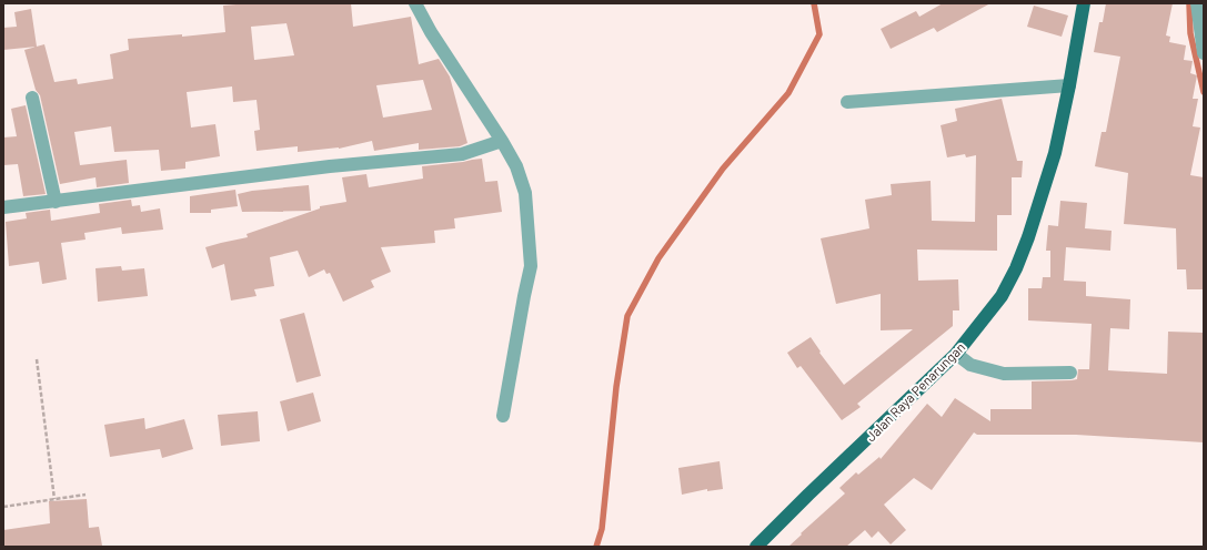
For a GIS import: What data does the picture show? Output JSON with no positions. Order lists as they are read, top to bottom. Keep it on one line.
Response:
{"streets":{"main road":["Jalan Raya Penarungan"]}}
